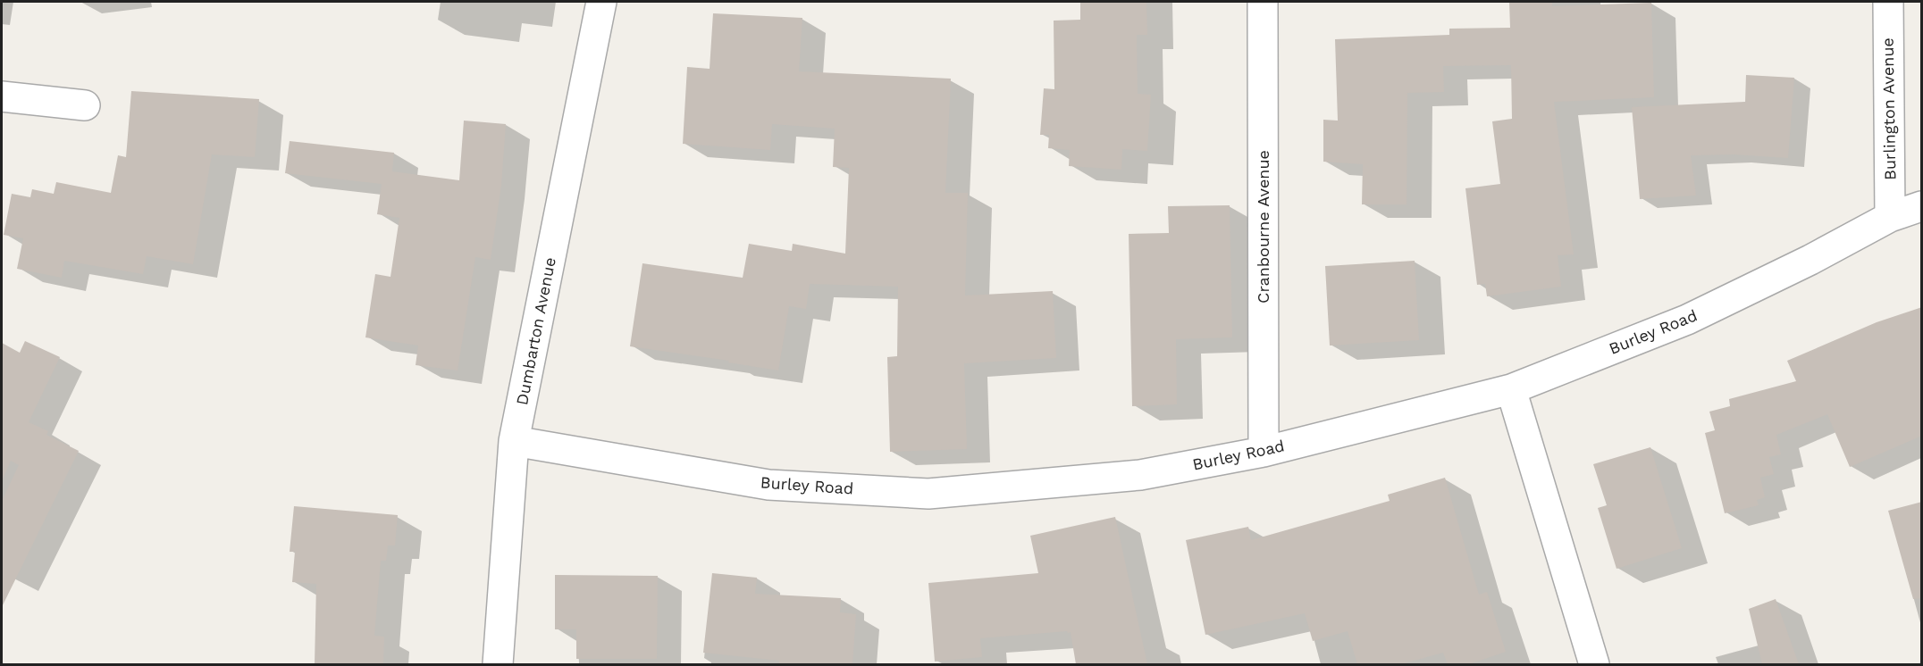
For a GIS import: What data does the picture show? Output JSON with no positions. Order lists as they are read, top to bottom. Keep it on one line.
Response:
{"streets":{"street":["Burlington Avenue","Cranbourne Avenue","Dumbarton Avenue","Burley Road"]},"crossings":[["Burlington Avenue","Burley Road"],["Cranbourne Avenue","Burley Road"],["Dumbarton Avenue","Burley Road"]]}
